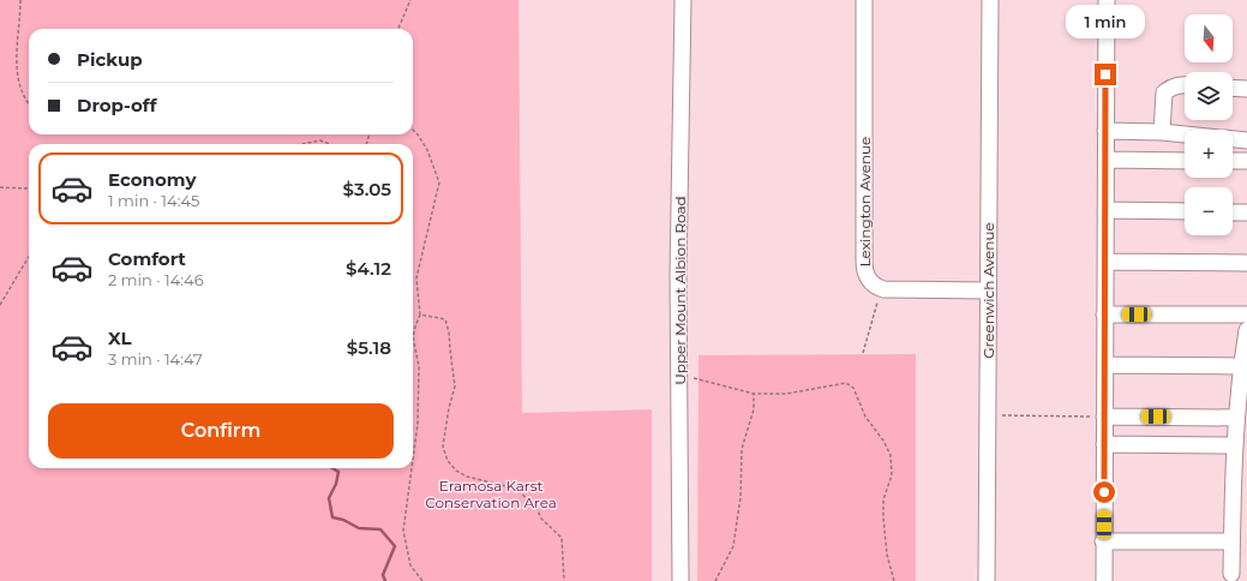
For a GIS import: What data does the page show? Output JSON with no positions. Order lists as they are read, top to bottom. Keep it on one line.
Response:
{"streets":{"street":["Lexington Avenue","Upper Mount Albion Road","Greenwich Avenue"]},"crossings":[["Lexington Avenue","Greenwich Avenue"]],"parks":["Eramosa Karst Conservation Area"],"north":"bottom","page":{"bubble":"1 min","map_buttons":["+","−"],"banner":["Pickup","Drop-off"],"list":[{"name":"Economy","note":"1 min · 14:45","value":"$3.05"},{"name":"Comfort","note":"2 min · 14:46","value":"$4.12"},{"name":"XL","note":"3 min · 14:47","value":"$5.18"}],"buttons":"Confirm"}}
